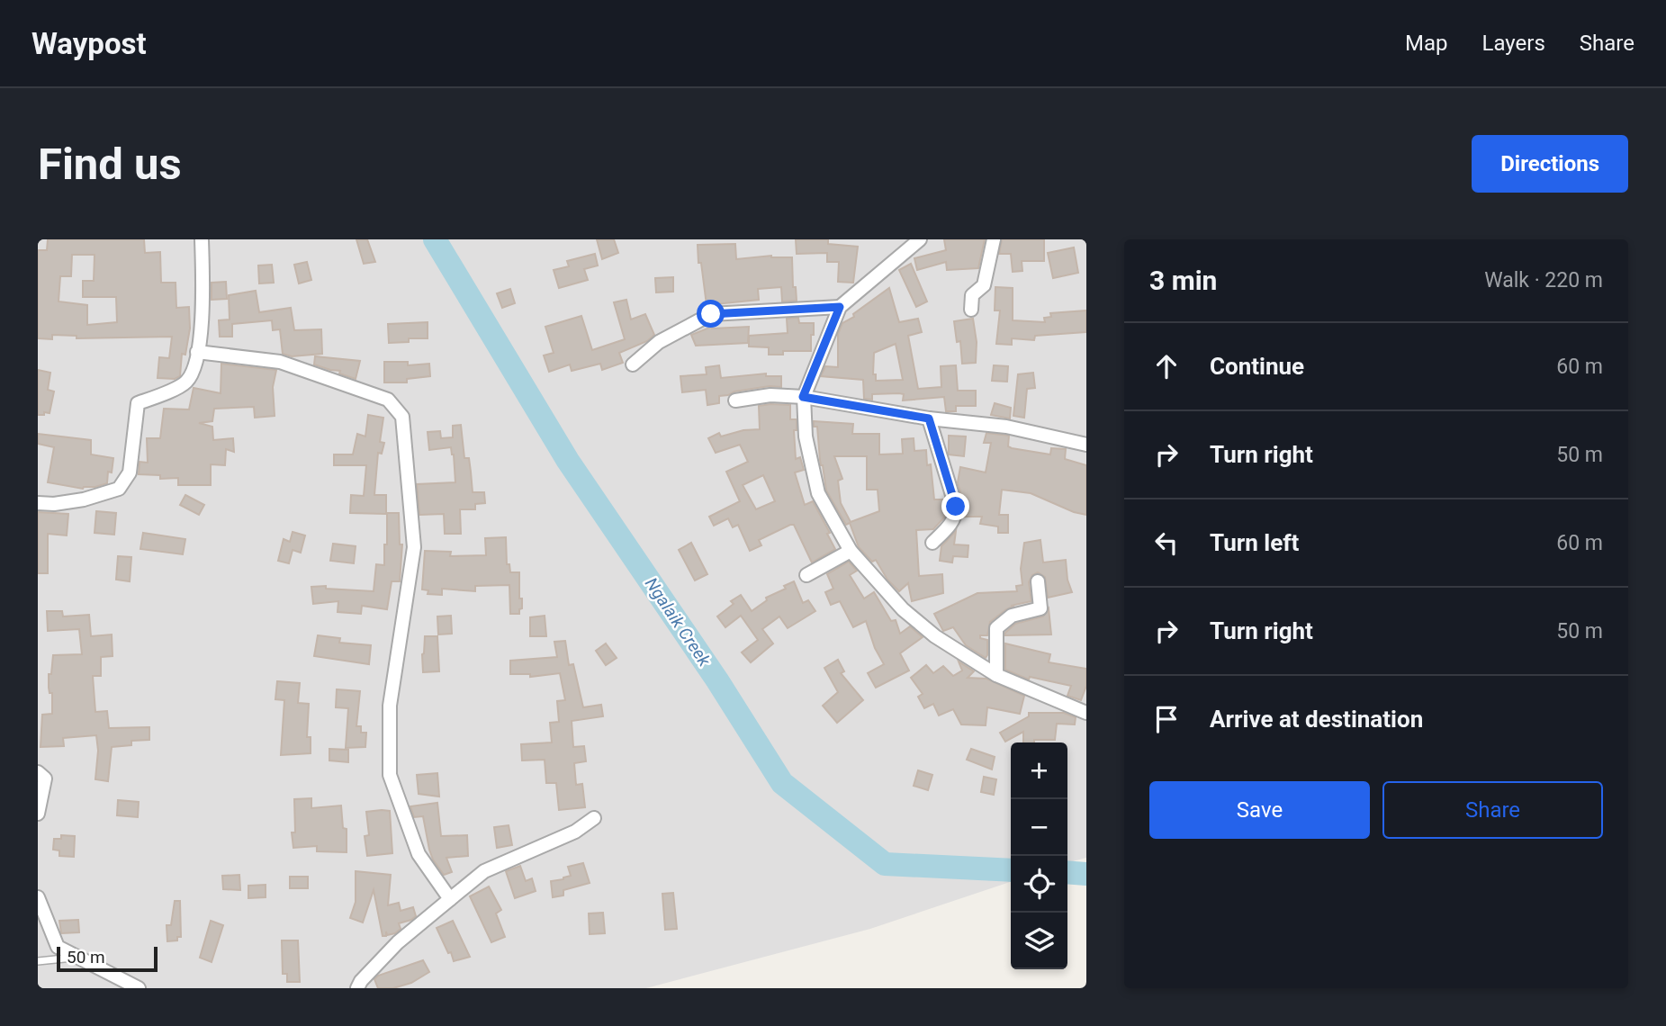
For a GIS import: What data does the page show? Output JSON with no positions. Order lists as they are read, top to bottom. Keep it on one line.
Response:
{"water":["Ngalaik Creek"],"scale_bar":"50 m","page":{"header":"Waypost","nav":["Map","Layers","Share"],"buttons":["Directions",["Save","Share"]],"title":"Find us","heading":["3 min","Walk · 220 m"],"list":[["Continue","60 m"],["Turn right","50 m"],["Turn left","60 m"],["Turn right","50 m"],"Arrive at destination"],"map_buttons":["+","−"],"scale":"50 m"}}
